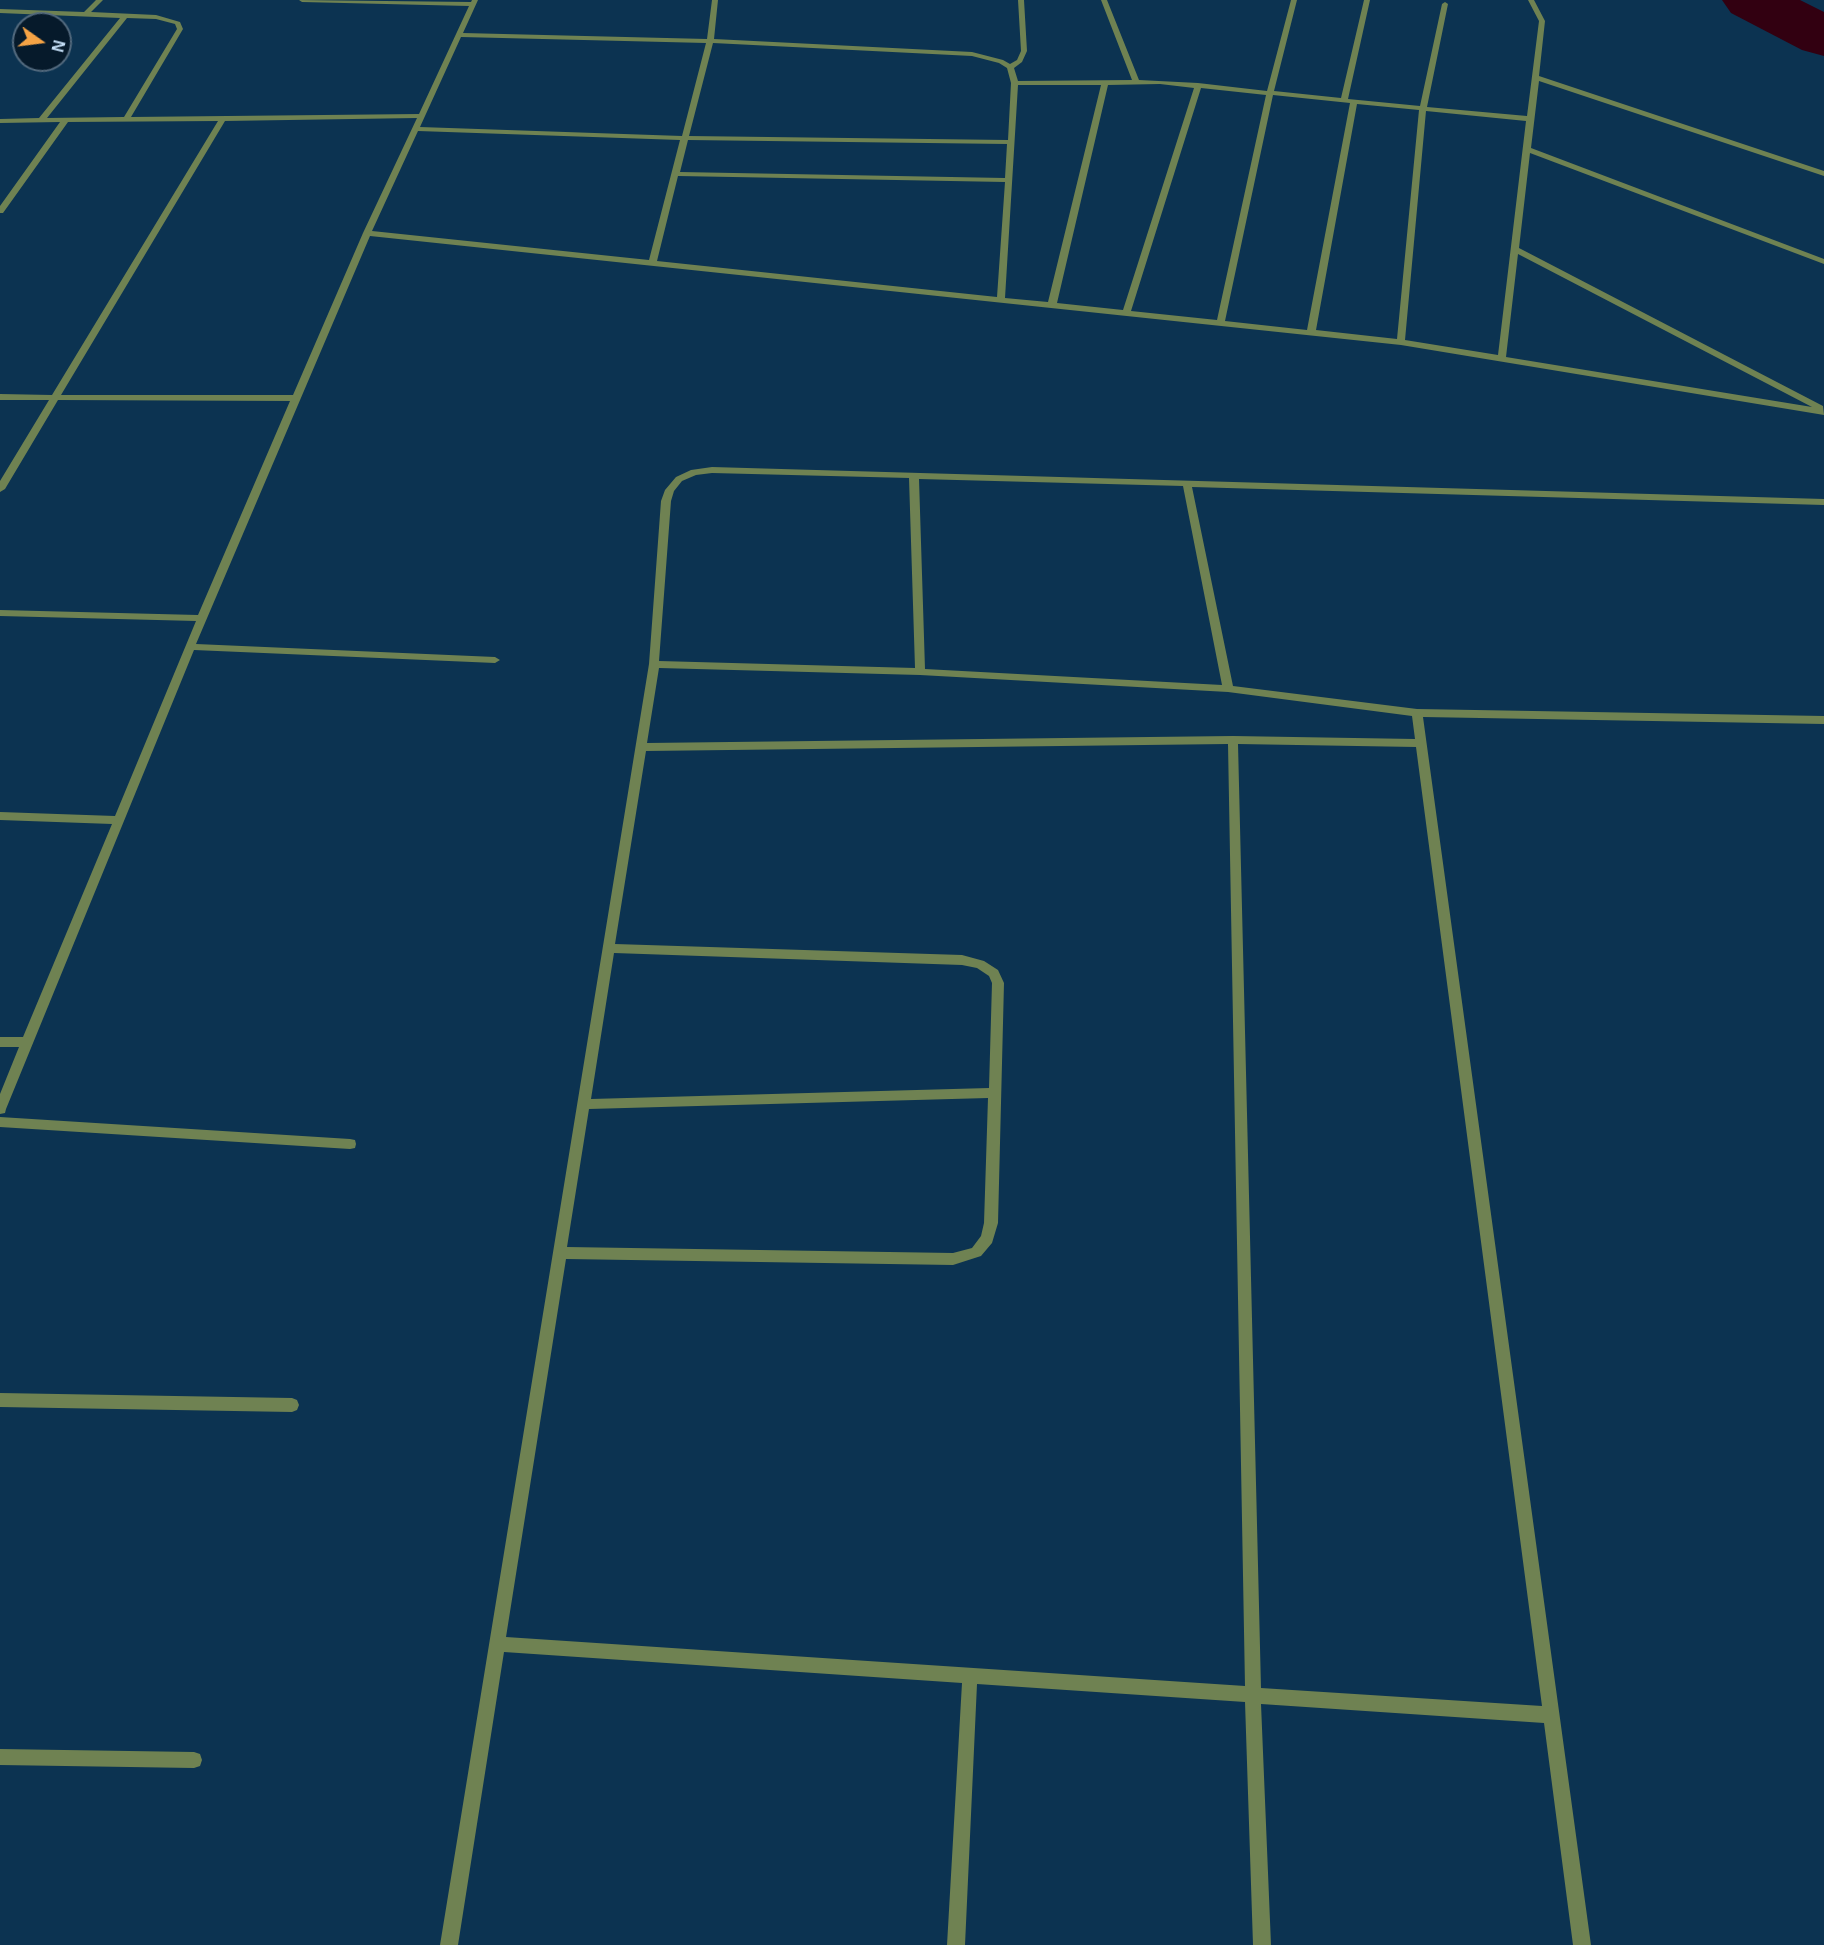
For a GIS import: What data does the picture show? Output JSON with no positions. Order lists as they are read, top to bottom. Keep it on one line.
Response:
{"north":"right"}
